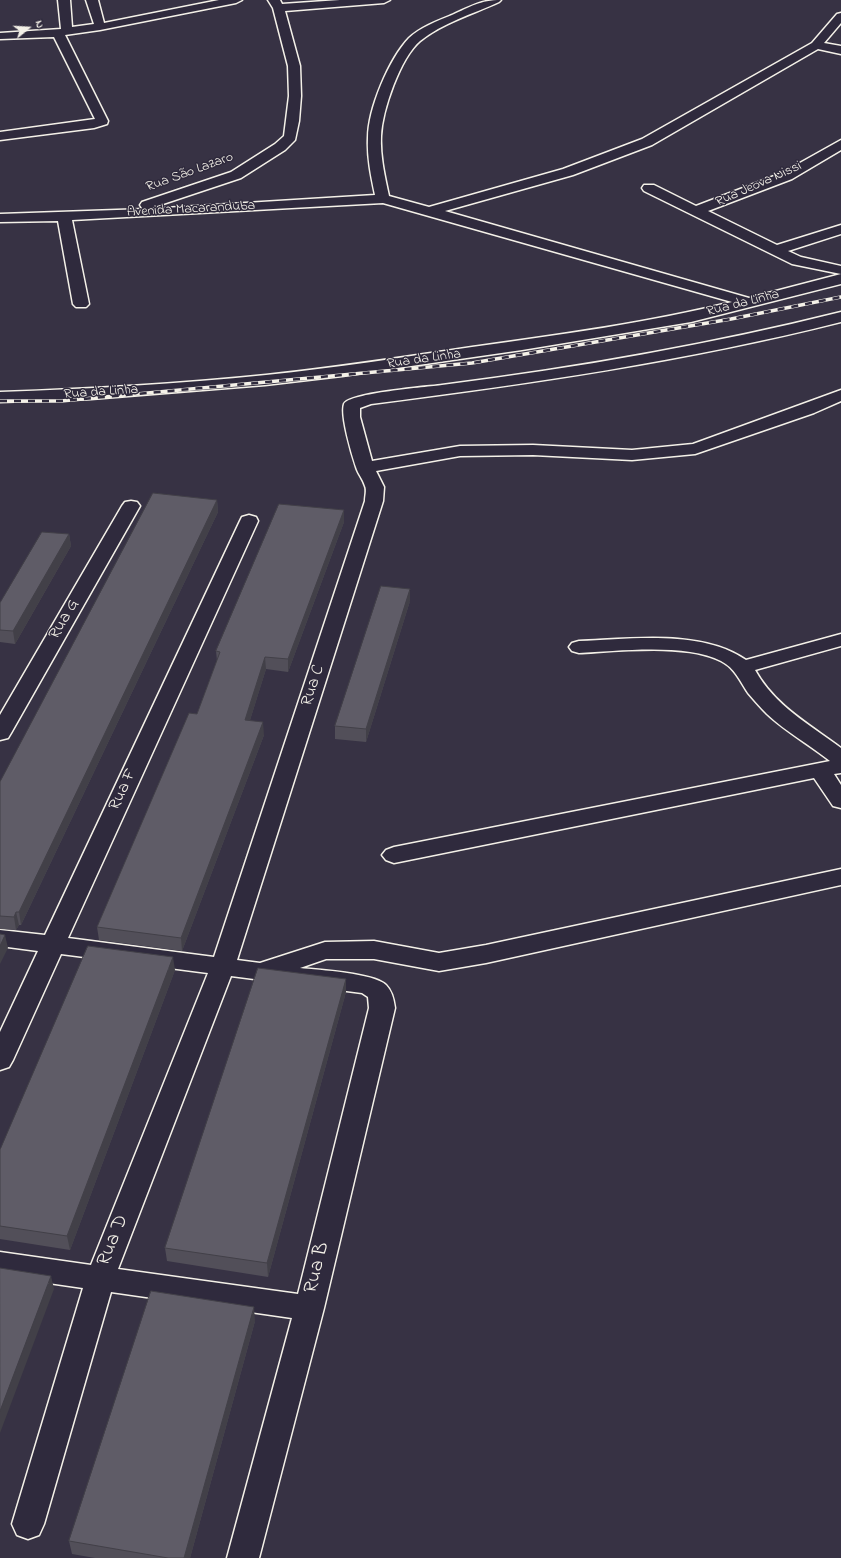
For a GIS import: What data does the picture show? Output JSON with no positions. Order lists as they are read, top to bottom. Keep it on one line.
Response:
{"streets":{"street":["Rua São Lazaro","Rua Jeova Nissi","Avenida Macaranduba","Rua da Linha","Rua G","Rua C","Rua F","Rua D","Rua B"]},"crossings":[["Rua São Lazaro","Avenida Macaranduba"],["Avenida Macaranduba","Rua da Linha"],["Rua C","Rua D"]],"north":"right"}
